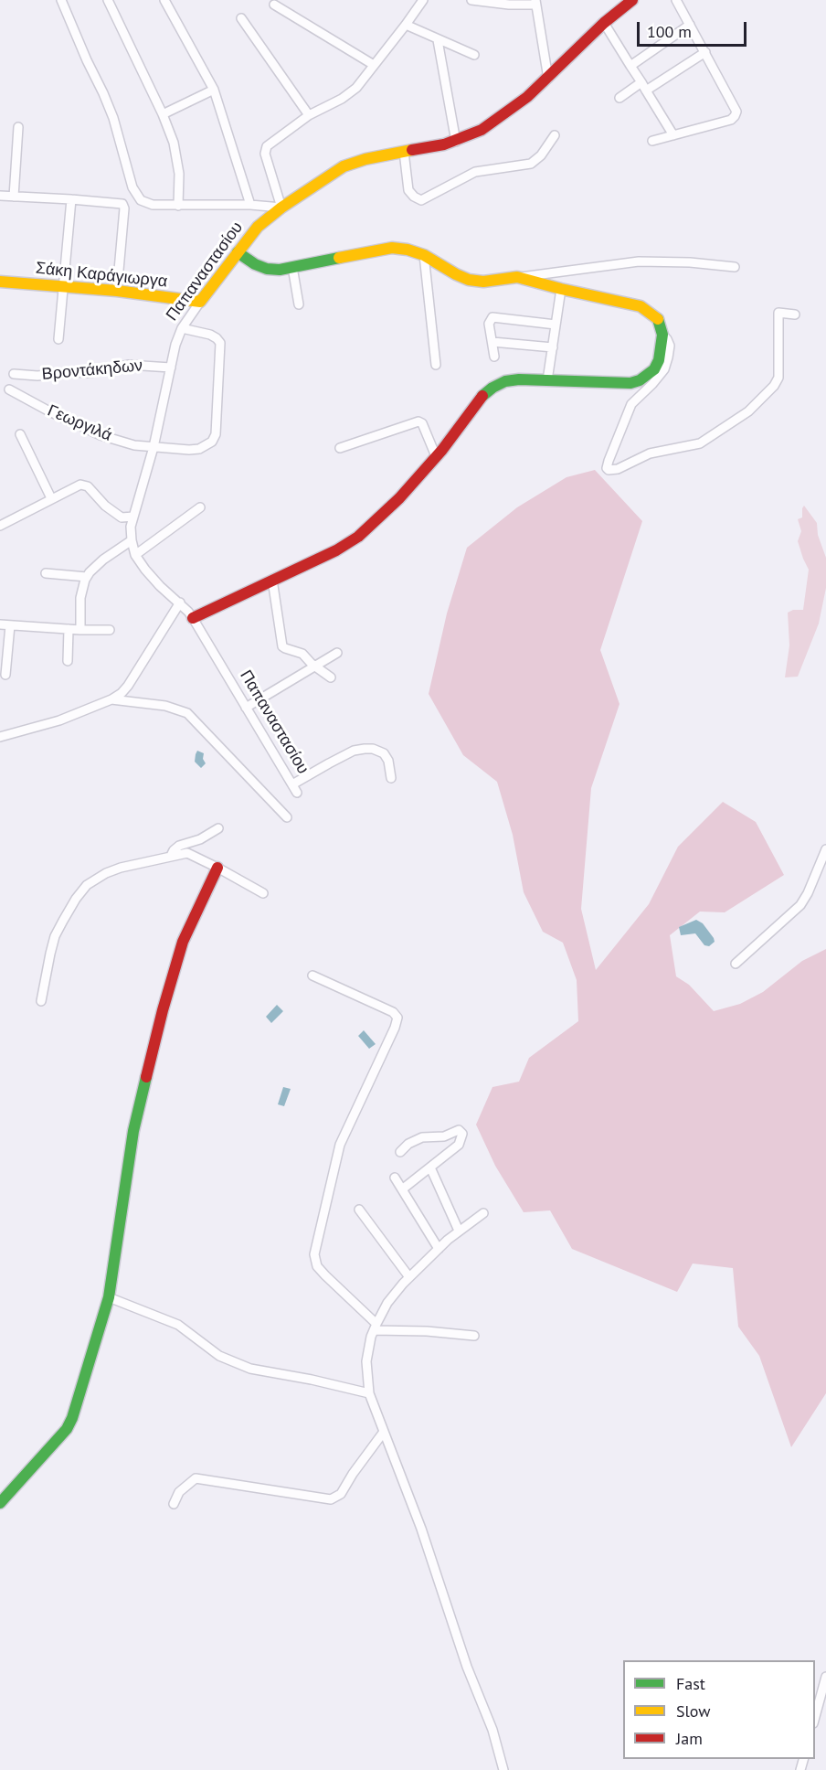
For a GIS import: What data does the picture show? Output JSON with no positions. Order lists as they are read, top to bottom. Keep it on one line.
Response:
{"streets":{"street":["Παπαναστασίου","Σάκη Καράγιωργα","Βροντάκηδων","Γεωργιλά"]},"crossings":[["Παπαναστασίου","Σάκη Καράγιωργα"],["Παπαναστασίου","Βροντάκηδων"],["Παπαναστασίου","Γεωργιλά"]],"legend":["Fast","Slow","Jam"],"scale_bar":"100 m"}
